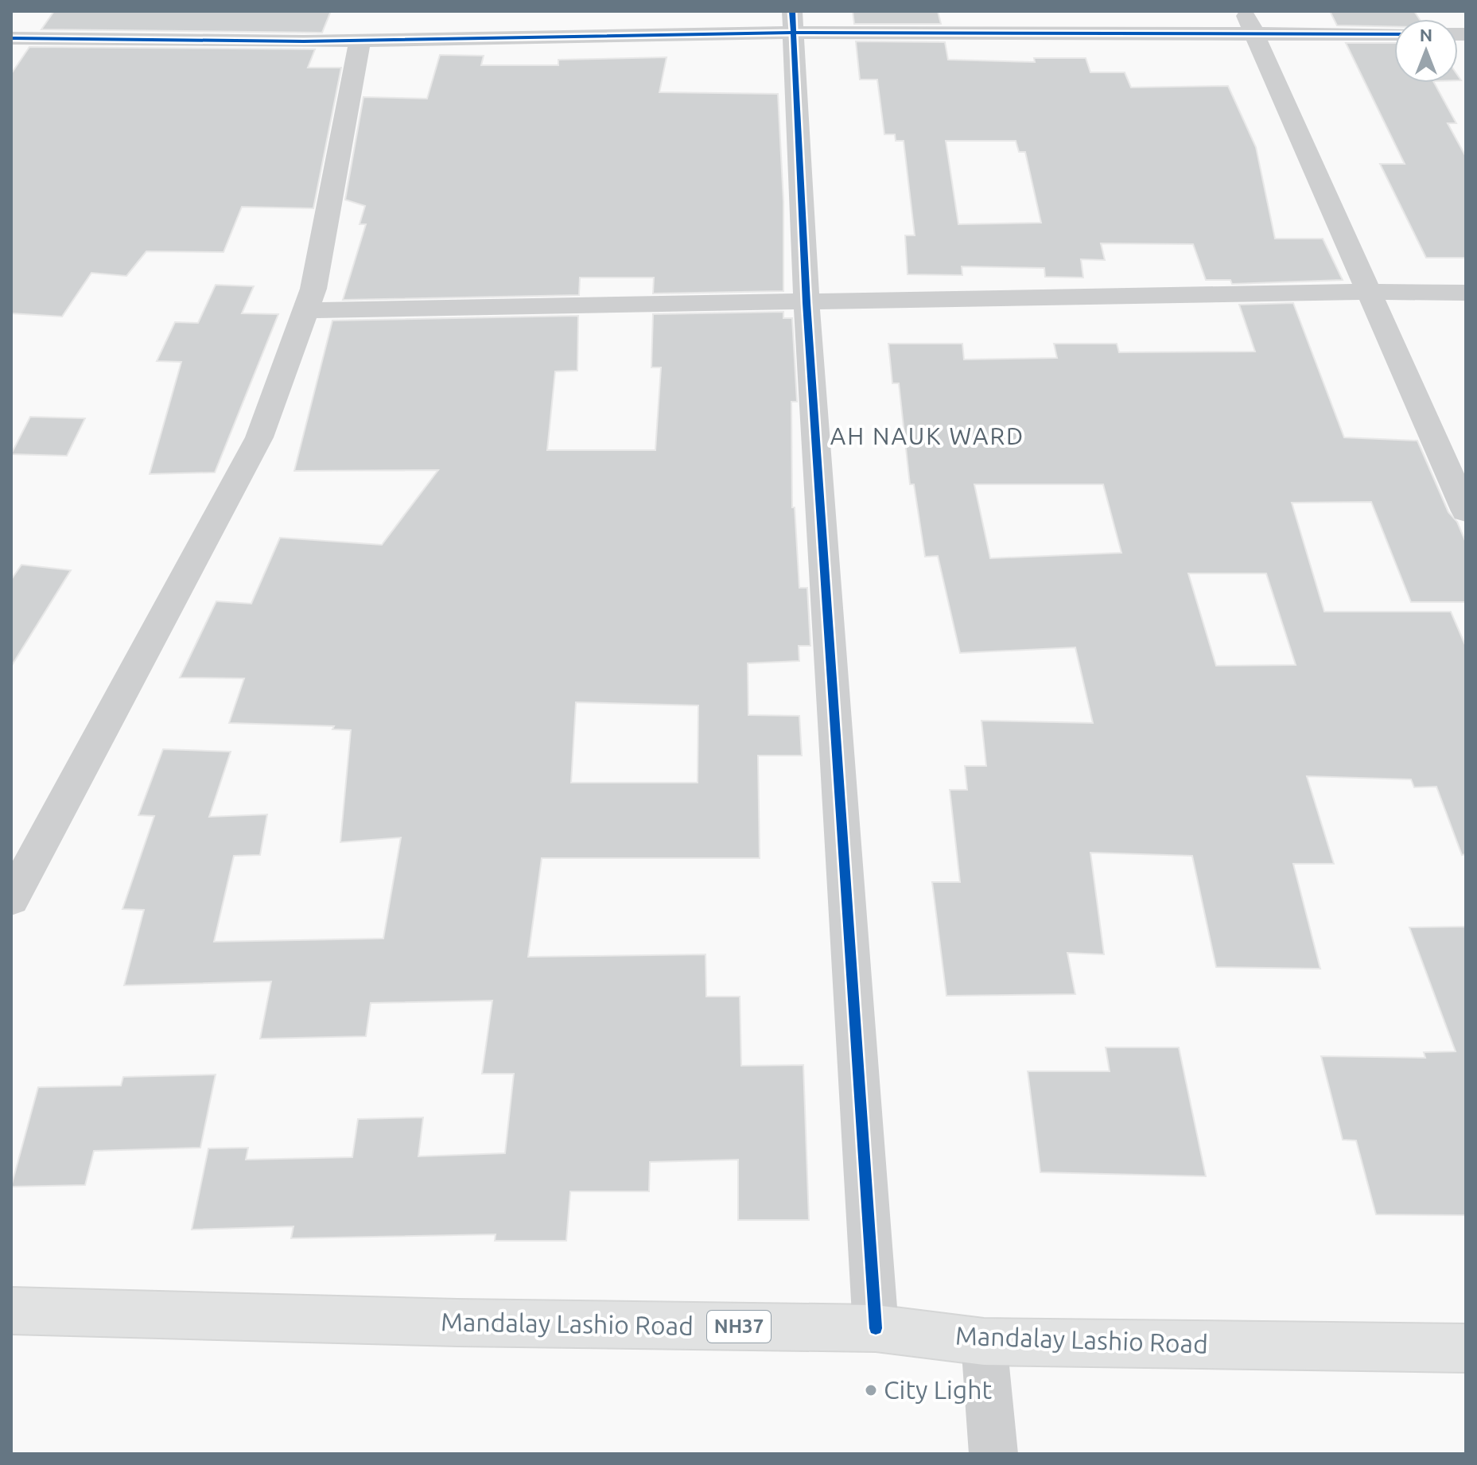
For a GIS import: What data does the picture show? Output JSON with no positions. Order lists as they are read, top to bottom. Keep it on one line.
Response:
{"streets":{"highway":["Mandalay Lashio Road","NH37"]},"districts":["AH NAUK WARD"],"places":["City Light"],"north":"top"}
